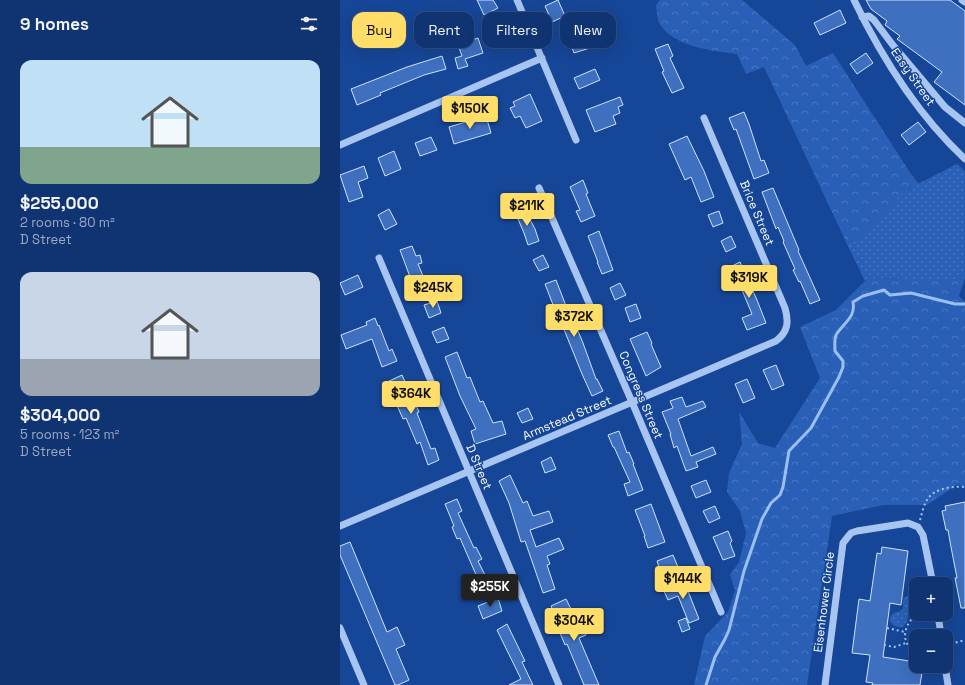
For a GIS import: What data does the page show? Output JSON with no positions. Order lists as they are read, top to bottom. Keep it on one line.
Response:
{"streets":{"street":["Easy Street","Brice Street","Congress Street","Armstead Street","D Street","Eisenhower Circle"]},"crossings":[["Brice Street","Armstead Street"],["Congress Street","Armstead Street"],["Armstead Street","D Street"]],"page":{"heading":"9 homes","chip":["Buy","Rent","Filters","New"],"list":[{"name":"$255,000","note":"2 rooms · 80 m² · D Street"},{"name":"$304,000","note":"5 rooms · 123 m² · D Street"}],"price":["$150K","$211K","$319K","$245K","$372K","$364K","$144K","$255K","$304K"],"map_buttons":["+","−"]}}
